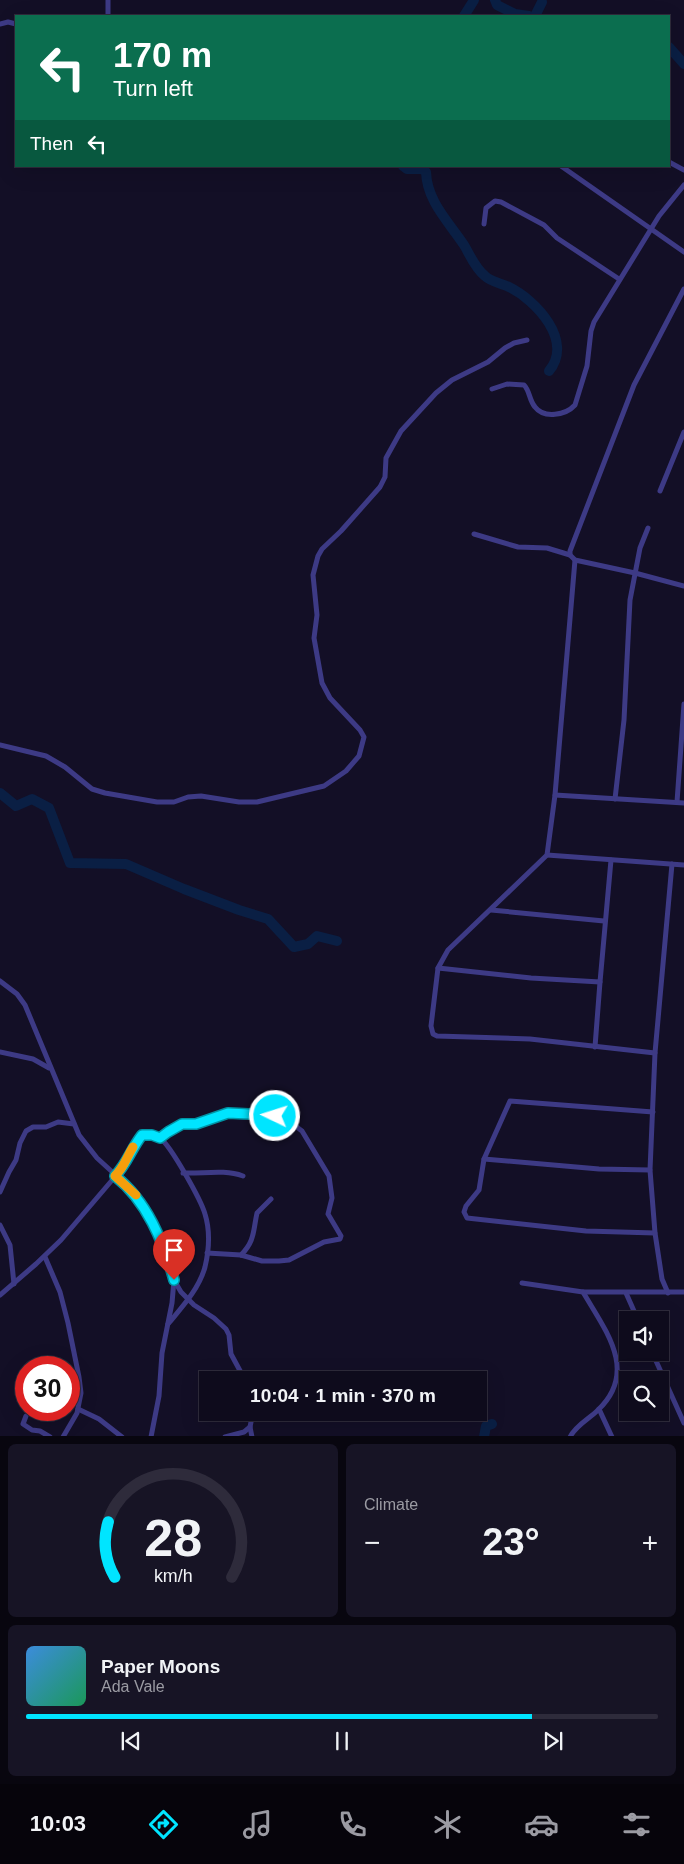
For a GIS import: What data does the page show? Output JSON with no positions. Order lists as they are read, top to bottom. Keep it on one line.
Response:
{"page":{"turn":["170 m","Turn left"],"then":"Then","limit":"30","trip":"10:04 · 1 min · 370 m","tile":"Climate","heat":["−","23°","+"],"song":["Paper Moons","Ada Vale"],"tabs":"10:03","gauge":["28","km/h"]}}
